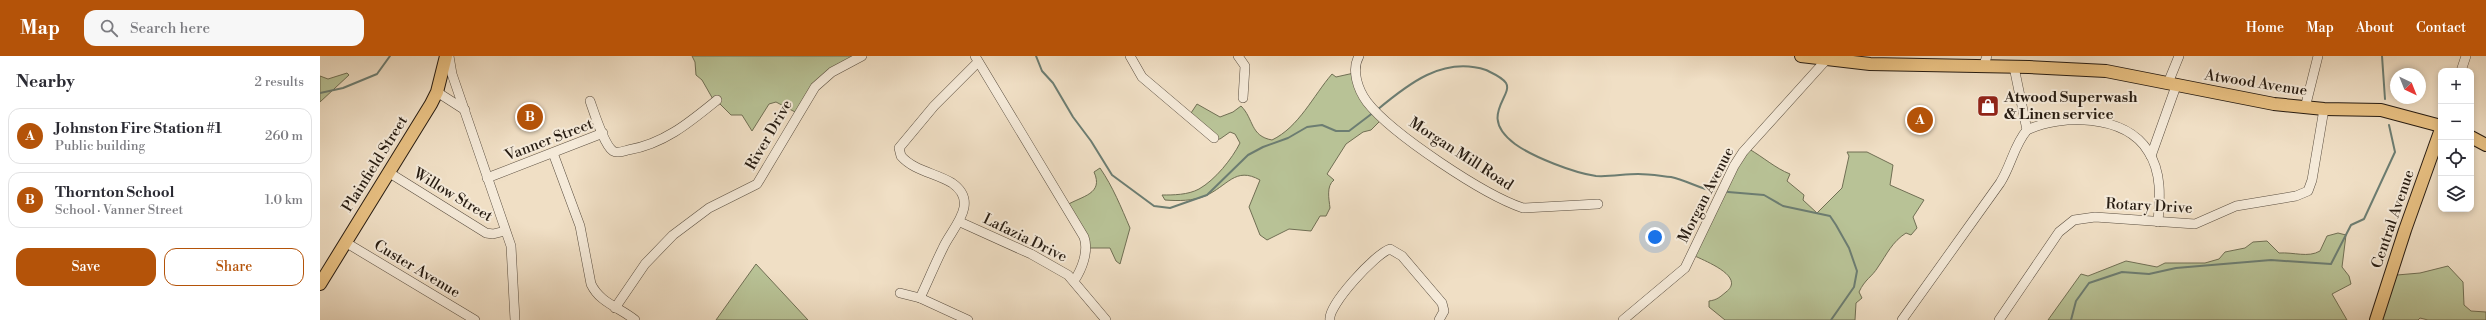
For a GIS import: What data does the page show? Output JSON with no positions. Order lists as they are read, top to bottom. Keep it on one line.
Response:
{"streets":{"main road":["Atwood Avenue","Plainfield Street","Central Avenue"],"street":["River Drive","Vanner Street","Morgan Mill Road","Willow Street","Morgan Avenue","Rotary Drive","Lafazia Drive","Custer Avenue"]},"crossings":[["Atwood Avenue","Morgan Avenue"],["Atwood Avenue","Rotary Drive"],["Plainfield Street","Willow Street"],["Plainfield Street","Custer Avenue"]],"places":{"shop":["Atwood Superwash & Linen service"]},"north":"bottom right","page":{"header":"Map","search":"Search here","nav":["Home","Map","About","Contact"],"heading":["Nearby","2 results"],"map_buttons":["+","−"],"pins":["B","A"],"list":[{"mark":"A","name":"Johnston Fire Station #1","note":"Public building","value":"260 m"},{"mark":"B","name":"Thornton School","note":"School · Vanner Street","value":"1.0 km"}],"buttons":["Save","Share"]}}
